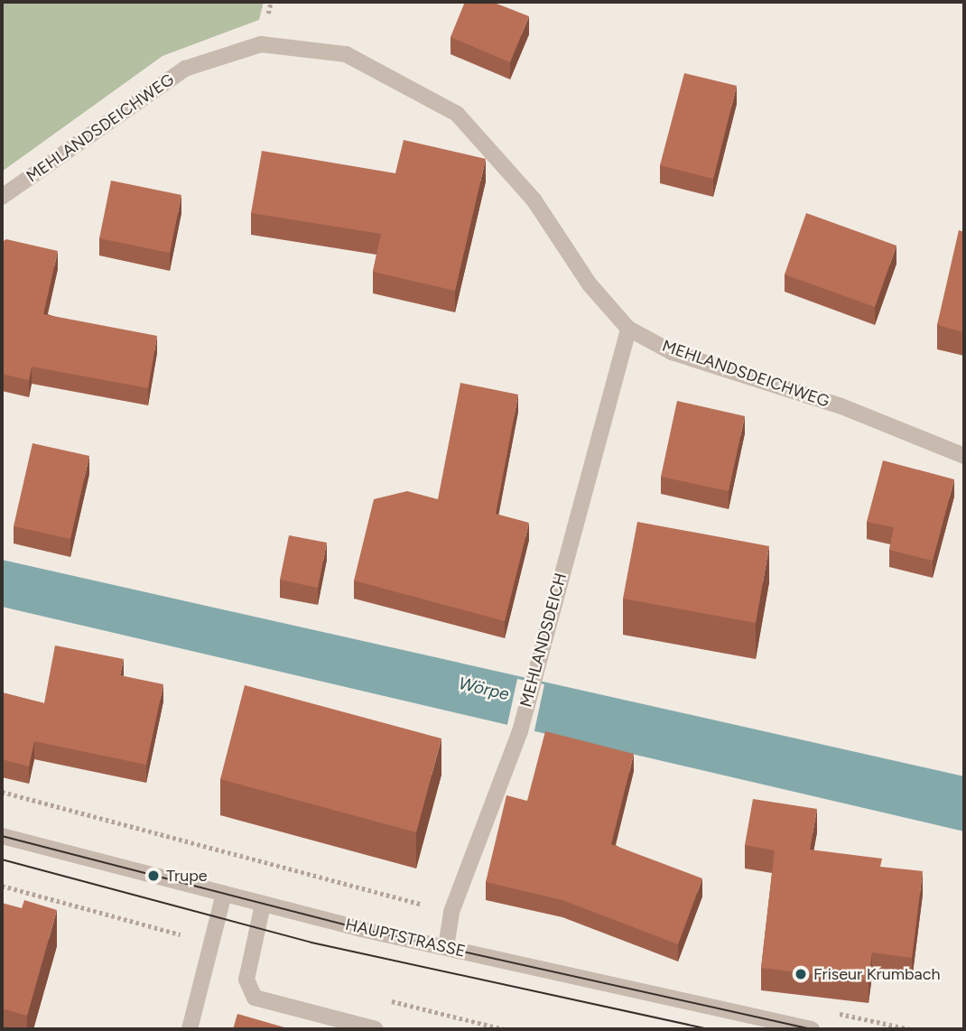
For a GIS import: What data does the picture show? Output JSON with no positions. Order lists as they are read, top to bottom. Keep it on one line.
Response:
{"streets":{"street":["MEHLANDSDEICHWEG","MEHLANDSDEICH","HAUPTSTRASSE"]},"crossings":[["MEHLANDSDEICHWEG","MEHLANDSDEICH"],["MEHLANDSDEICH","HAUPTSTRASSE"]],"water":["Wörpe"],"places":["Trupe","Friseur Krumbach"]}
